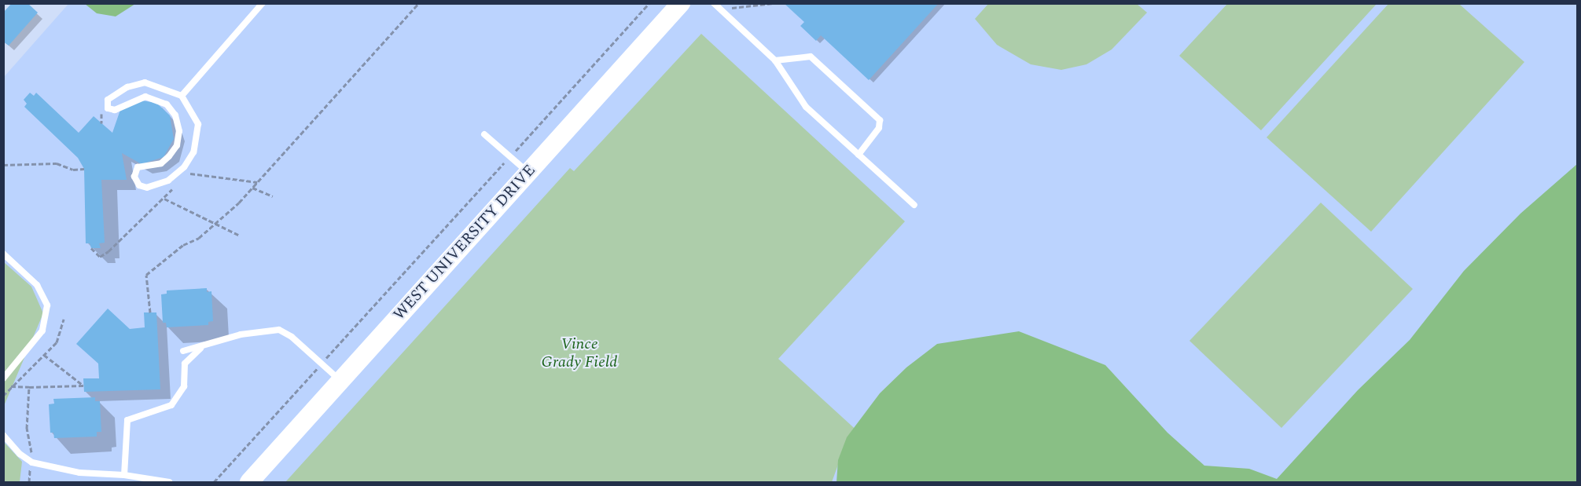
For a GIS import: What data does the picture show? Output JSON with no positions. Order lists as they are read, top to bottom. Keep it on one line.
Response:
{"streets":{"street":["WEST UNIVERSITY DRIVE"]},"parks":["Vince Grady Field"]}
